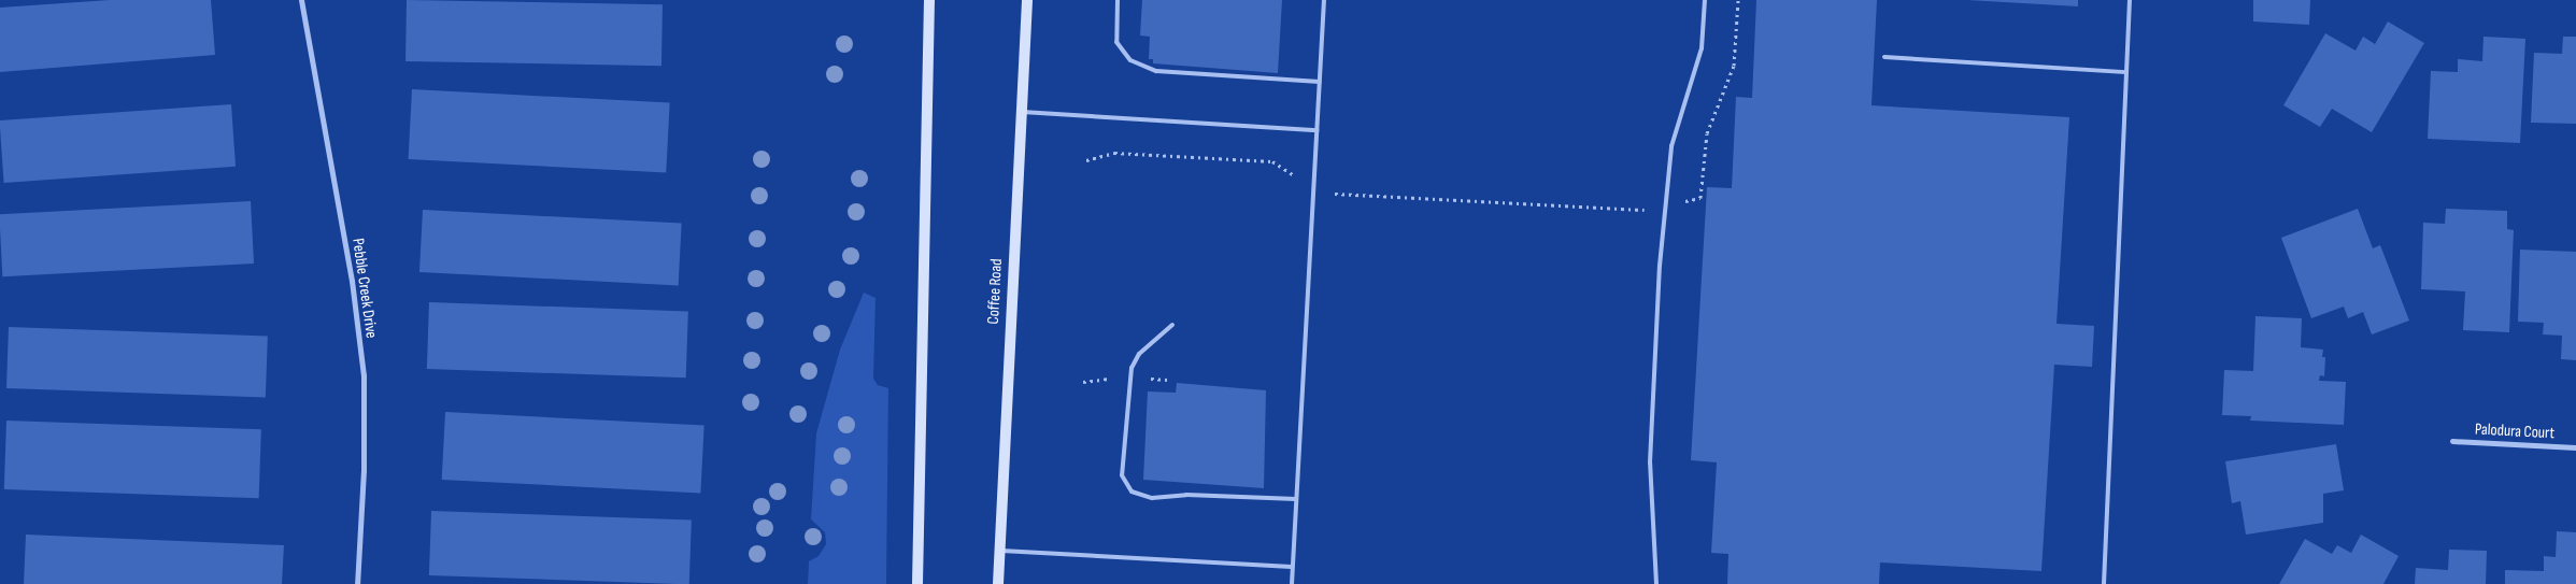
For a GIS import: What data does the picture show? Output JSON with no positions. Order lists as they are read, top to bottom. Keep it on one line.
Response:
{"streets":{"main road":["Coffee Road"],"street":["Pebble Creek Drive","Palodura Court"]}}
